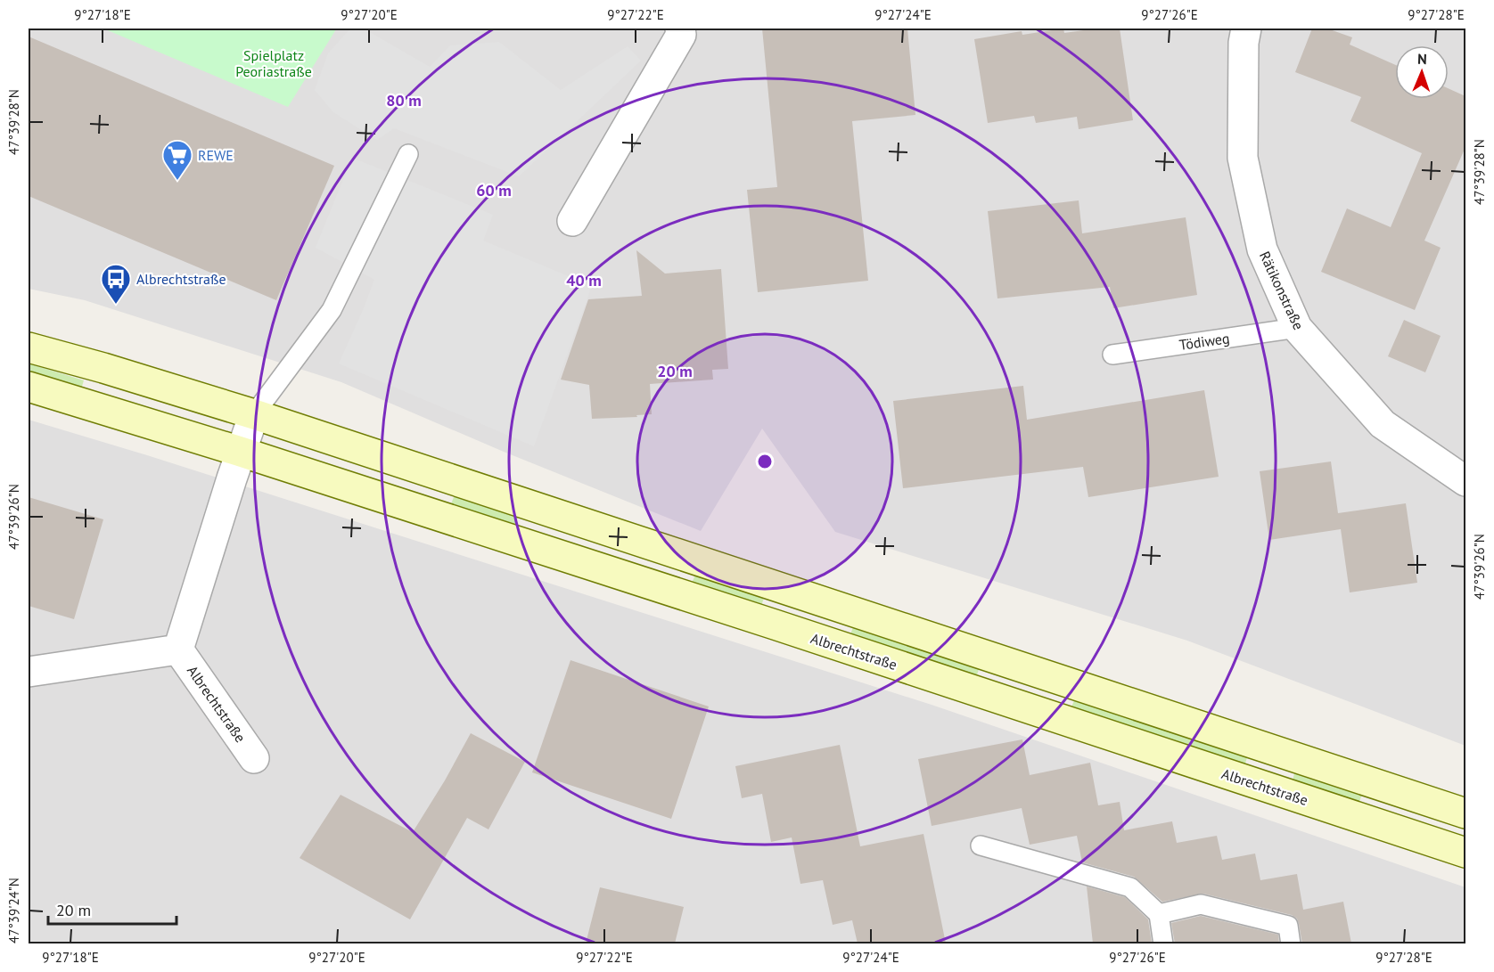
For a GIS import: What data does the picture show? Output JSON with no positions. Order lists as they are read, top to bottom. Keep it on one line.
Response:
{"streets":{"main road":["Albrechtstraße"],"street":["Rätikonstraße"],"lane":["Tödiweg"]},"crossings":[["Rätikonstraße","Tödiweg"]],"parks":["Spielplatz Peoriastraße"],"places":{"supermarket":["REWE"],"bus stop":["Albrechtstraße"]},"scale_bar":"20 m","north":"top","coordinates":["9°27'18\"E","9°27'20\"E","9°27'22\"E","9°27'24\"E","9°27'26\"E","9°27'28\"E","47°39'28\"N","47°39'26\"N","47°39'24\"N"],"rings":["80 m","60 m","40 m","20 m"]}
